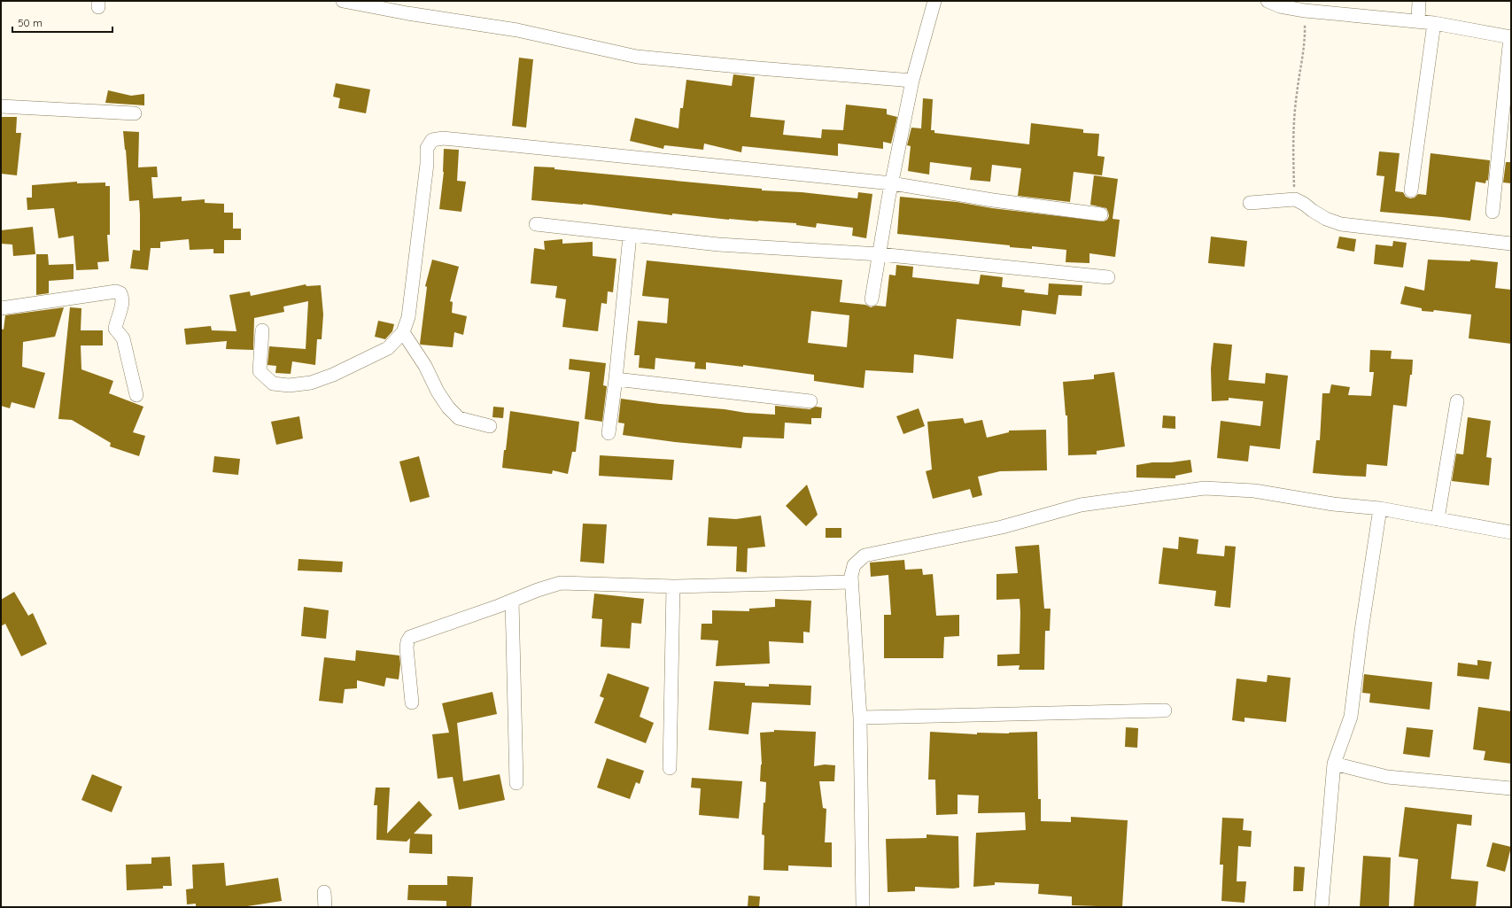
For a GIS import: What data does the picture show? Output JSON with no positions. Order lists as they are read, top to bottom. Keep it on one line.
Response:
{"scale_bar":"50 m"}
